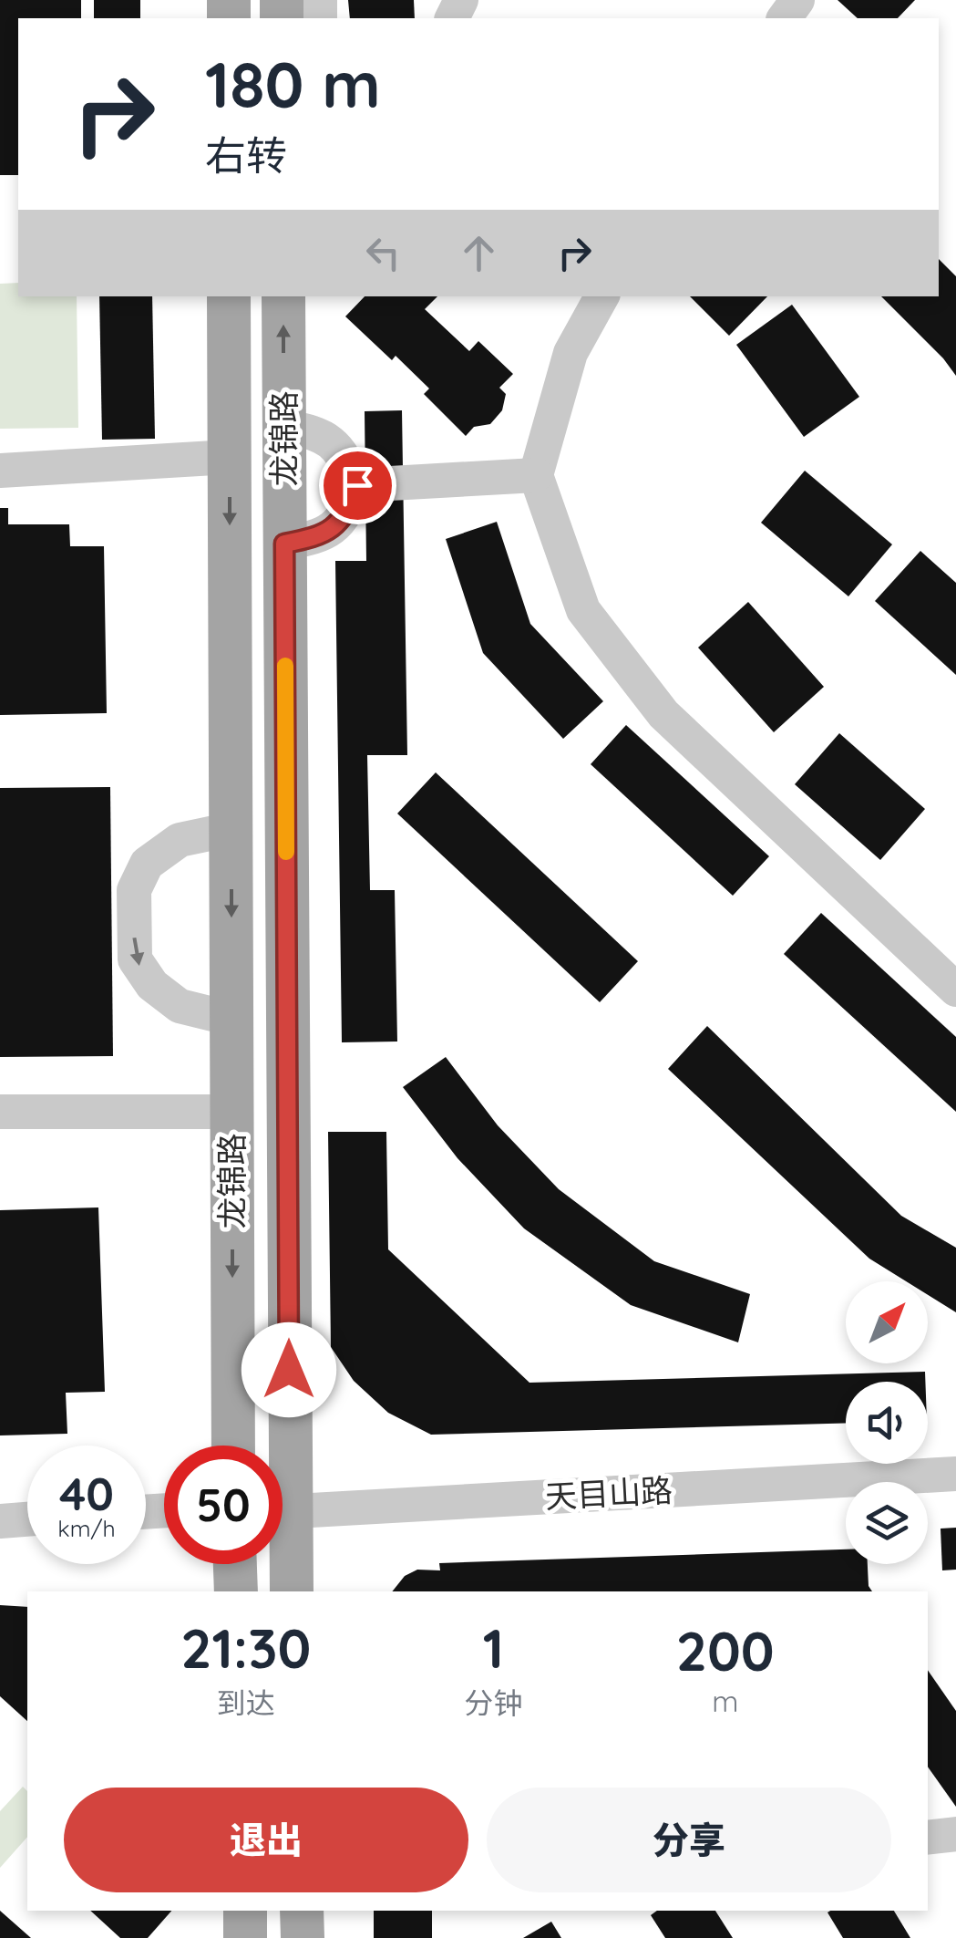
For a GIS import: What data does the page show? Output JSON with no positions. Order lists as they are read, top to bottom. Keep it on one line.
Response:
{"streets":{"main road":["龙锦路"],"street":["天目山路"]},"north":"top right","page":{"turn":["180 m","右转"],"speed":"40 km/h","limit":"50","eta":["21:30","到达","1","分钟","200","m"],"buttons":["退出","分享"]}}
